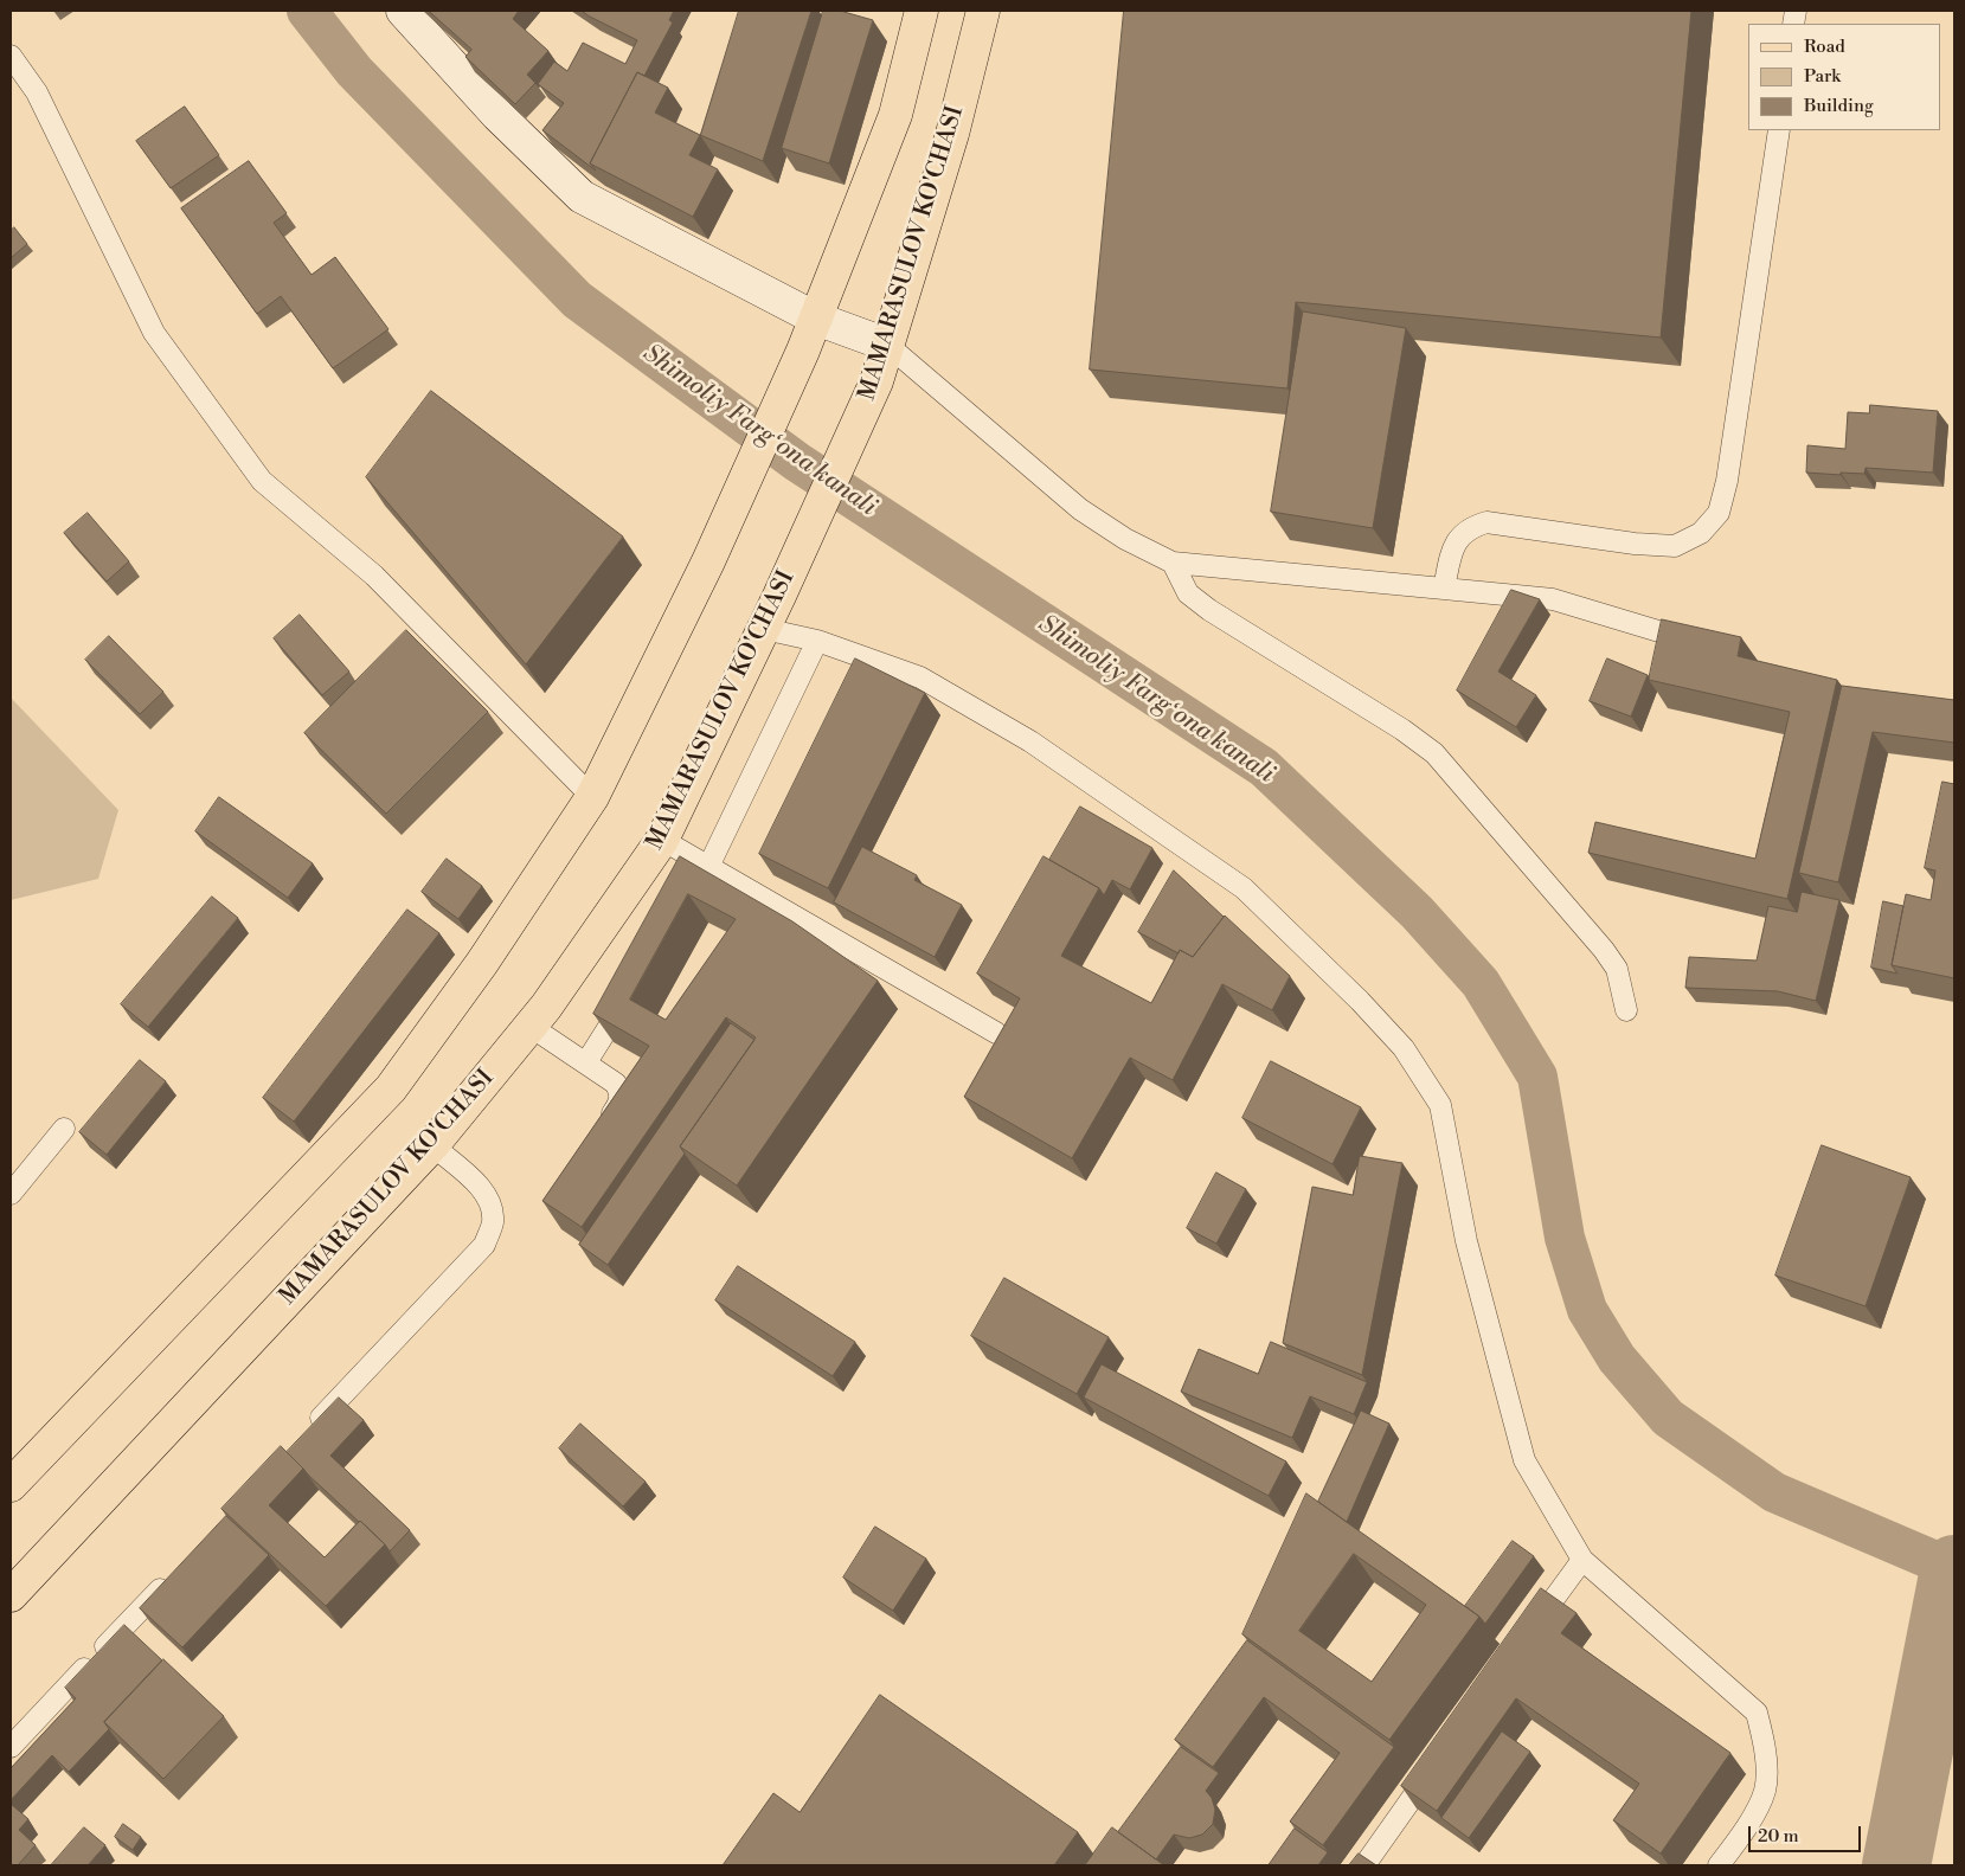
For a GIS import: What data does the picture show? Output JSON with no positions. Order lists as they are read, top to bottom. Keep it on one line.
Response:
{"streets":{"main road":["MAMARASULOV KO'CHASI"]},"water":["Shimoliy Fargʻona kanali"],"legend":["Road","Park","Building"],"scale_bar":"20 m"}
